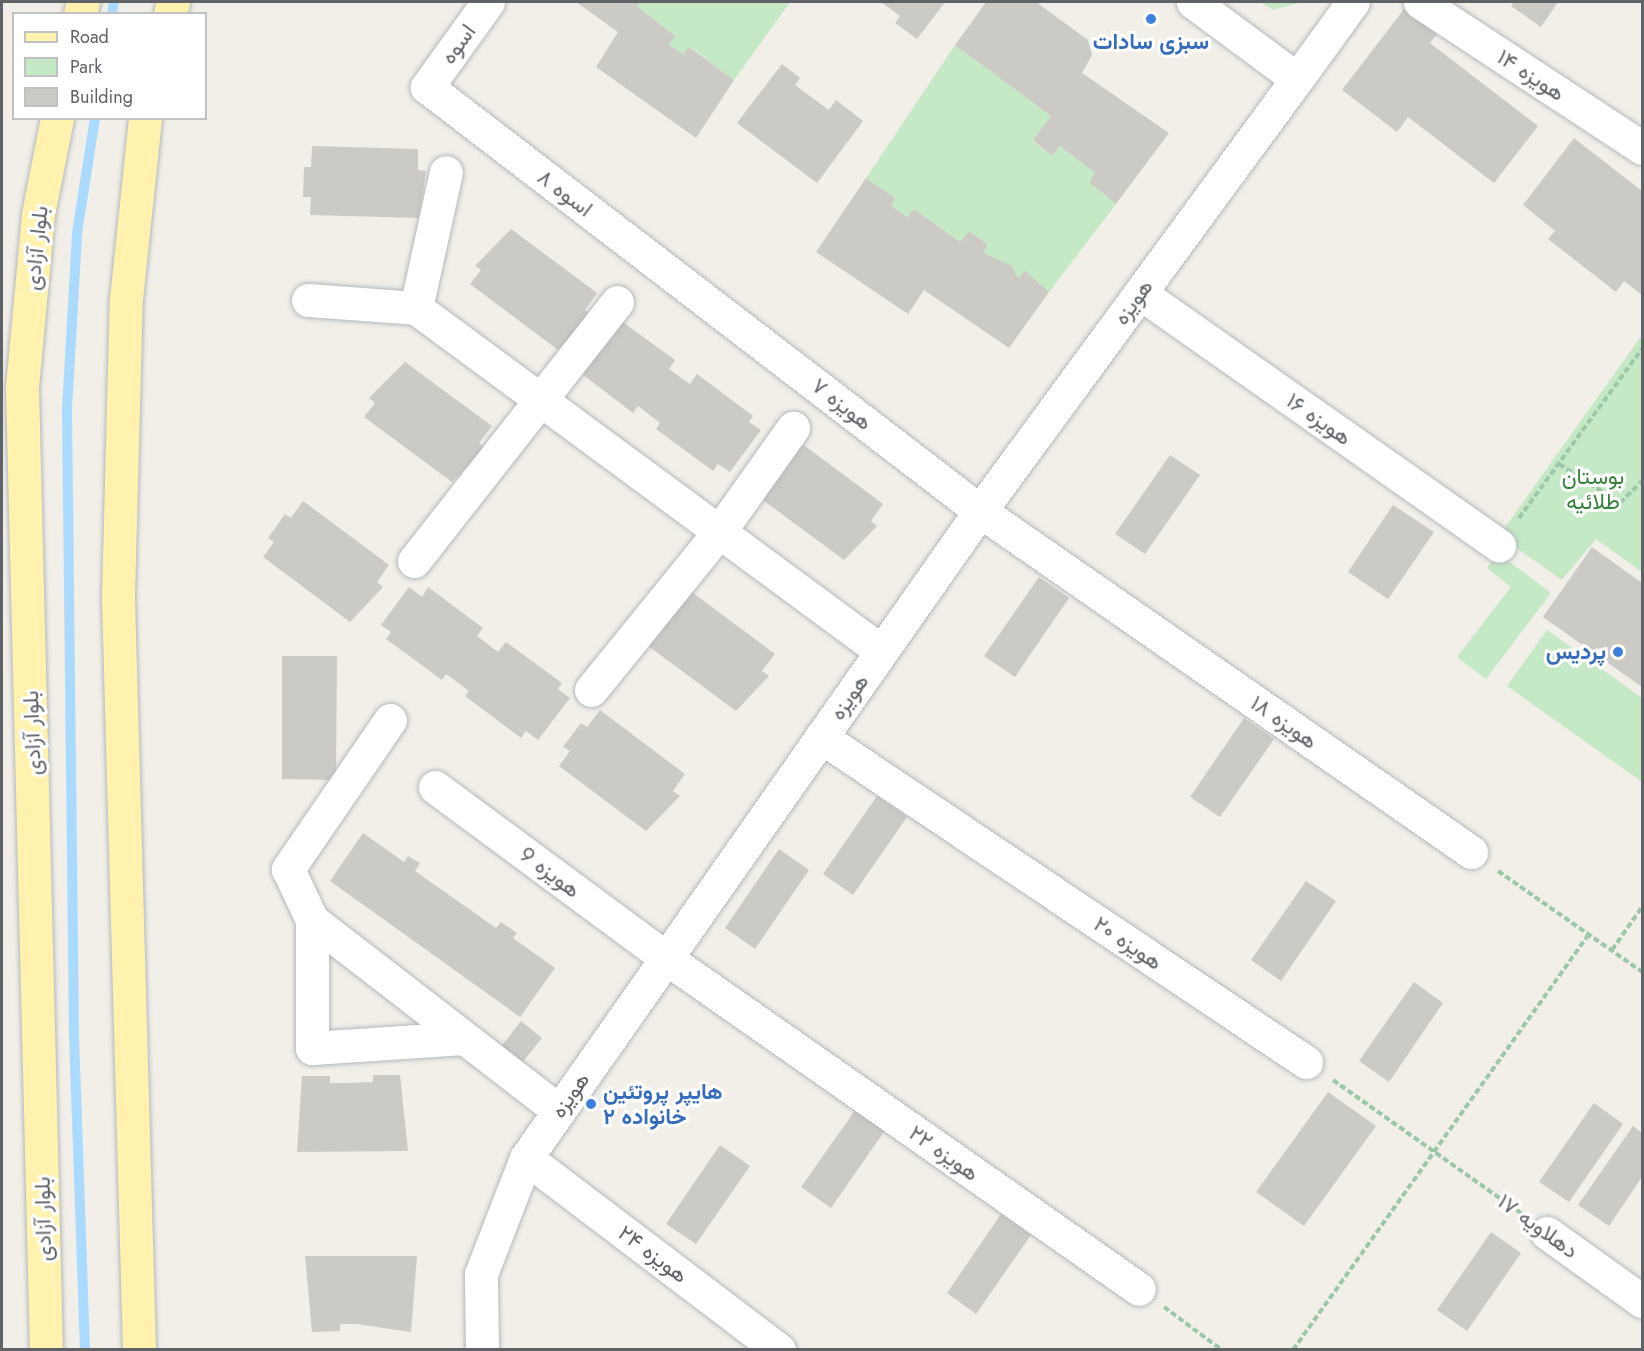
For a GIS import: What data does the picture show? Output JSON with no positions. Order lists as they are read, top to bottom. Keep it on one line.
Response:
{"streets":{"main road":["بلوار آزادی"],"street":["اسوه","هویزه ۱۴","اسوه ۸","هویزه","هویزه ۷","هویزه ‍۱۶","هویزه ‍۱۸","هویزه 9","هویزه ‍۲۰","هویزه ‍۲۲","دهلاویه ۱۷","هویزه ‍۲۴"]},"crossings":[["اسوه","اسوه ۸"],["اسوه ۸","هویزه ۷"],["هویزه","هویزه ۷"],["هویزه","هویزه ‍۱۶"],["هویزه","هویزه ‍۱۸"],["هویزه","هویزه 9"],["هویزه","هویزه ‍۲۰"],["هویزه","هویزه ‍۲۲"],["هویزه","هویزه ‍۲۴"],["هویزه ۷","هویزه ‍۱۸"],["هویزه 9","هویزه ‍۲۲"]],"parks":["بوستان طلائیه"],"places":["سبزی سادات","پردیس","هایپر پروتئین خانواده ۲"],"legend":["Road","Park","Building"]}
